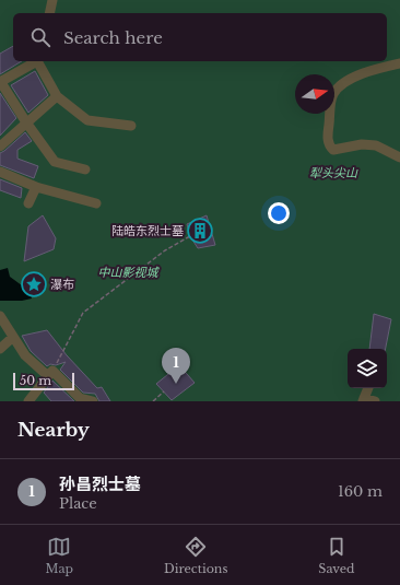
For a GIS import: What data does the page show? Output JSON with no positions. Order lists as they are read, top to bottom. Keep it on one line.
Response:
{"parks":["犁头尖山","中山影视城"],"places":{"building":["陆皓东烈士墓"],"place":["瀑布"]},"scale_bar":"50 m","north":"right","page":{"search":"Search here","pins":"1","scale":"50 m","heading":"Nearby","list":[{"mark":"1","name":"孙昌烈士墓","note":"Place","value":"160 m"}],"nav":["Map","Directions","Saved"]}}
